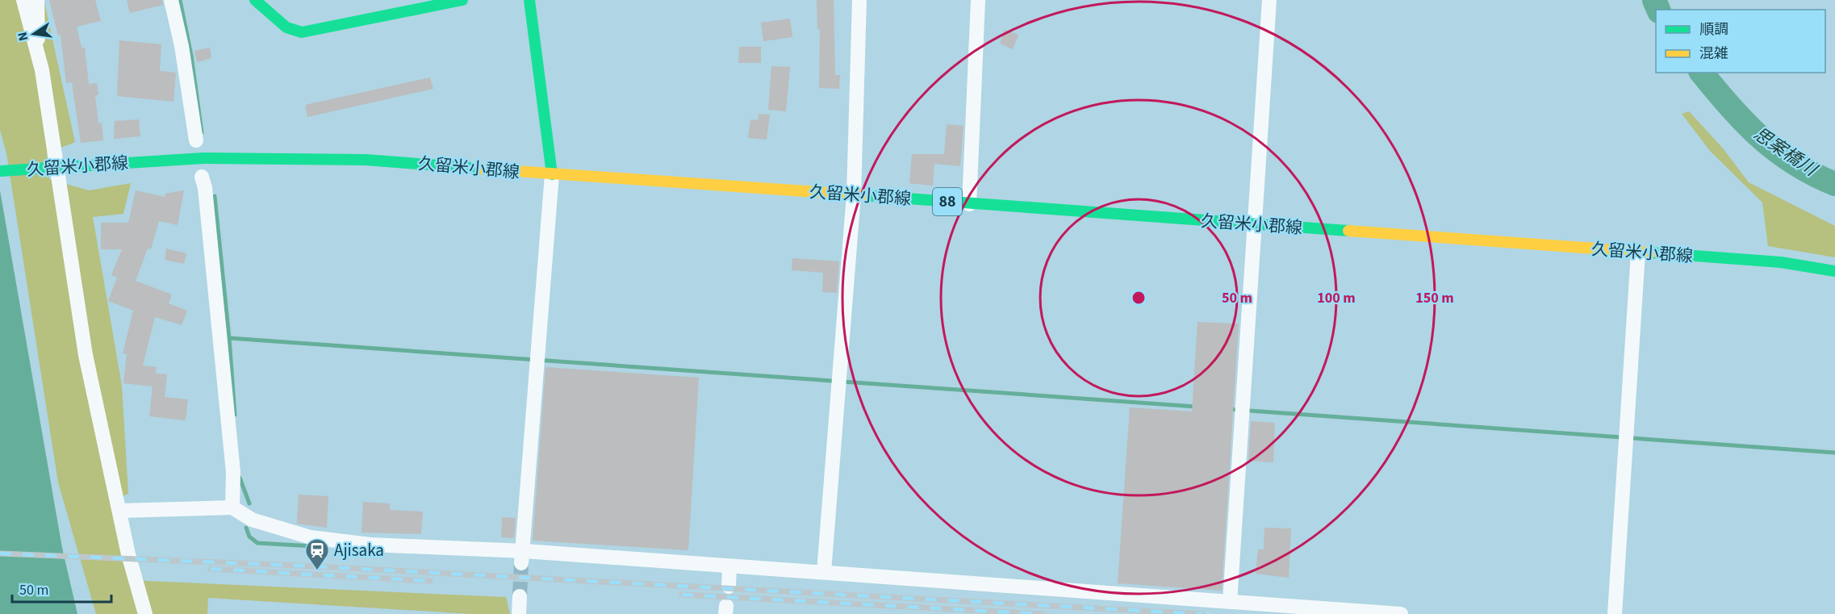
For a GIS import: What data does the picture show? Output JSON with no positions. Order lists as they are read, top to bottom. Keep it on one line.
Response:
{"streets":{"main road":["久留米小郡線","88"]},"water":["思案橋川"],"places":{"station":["Ajisaka"]},"legend":["順調","混雑"],"scale_bar":"50 m","north":"left","rings":["50 m","100 m","150 m"]}
